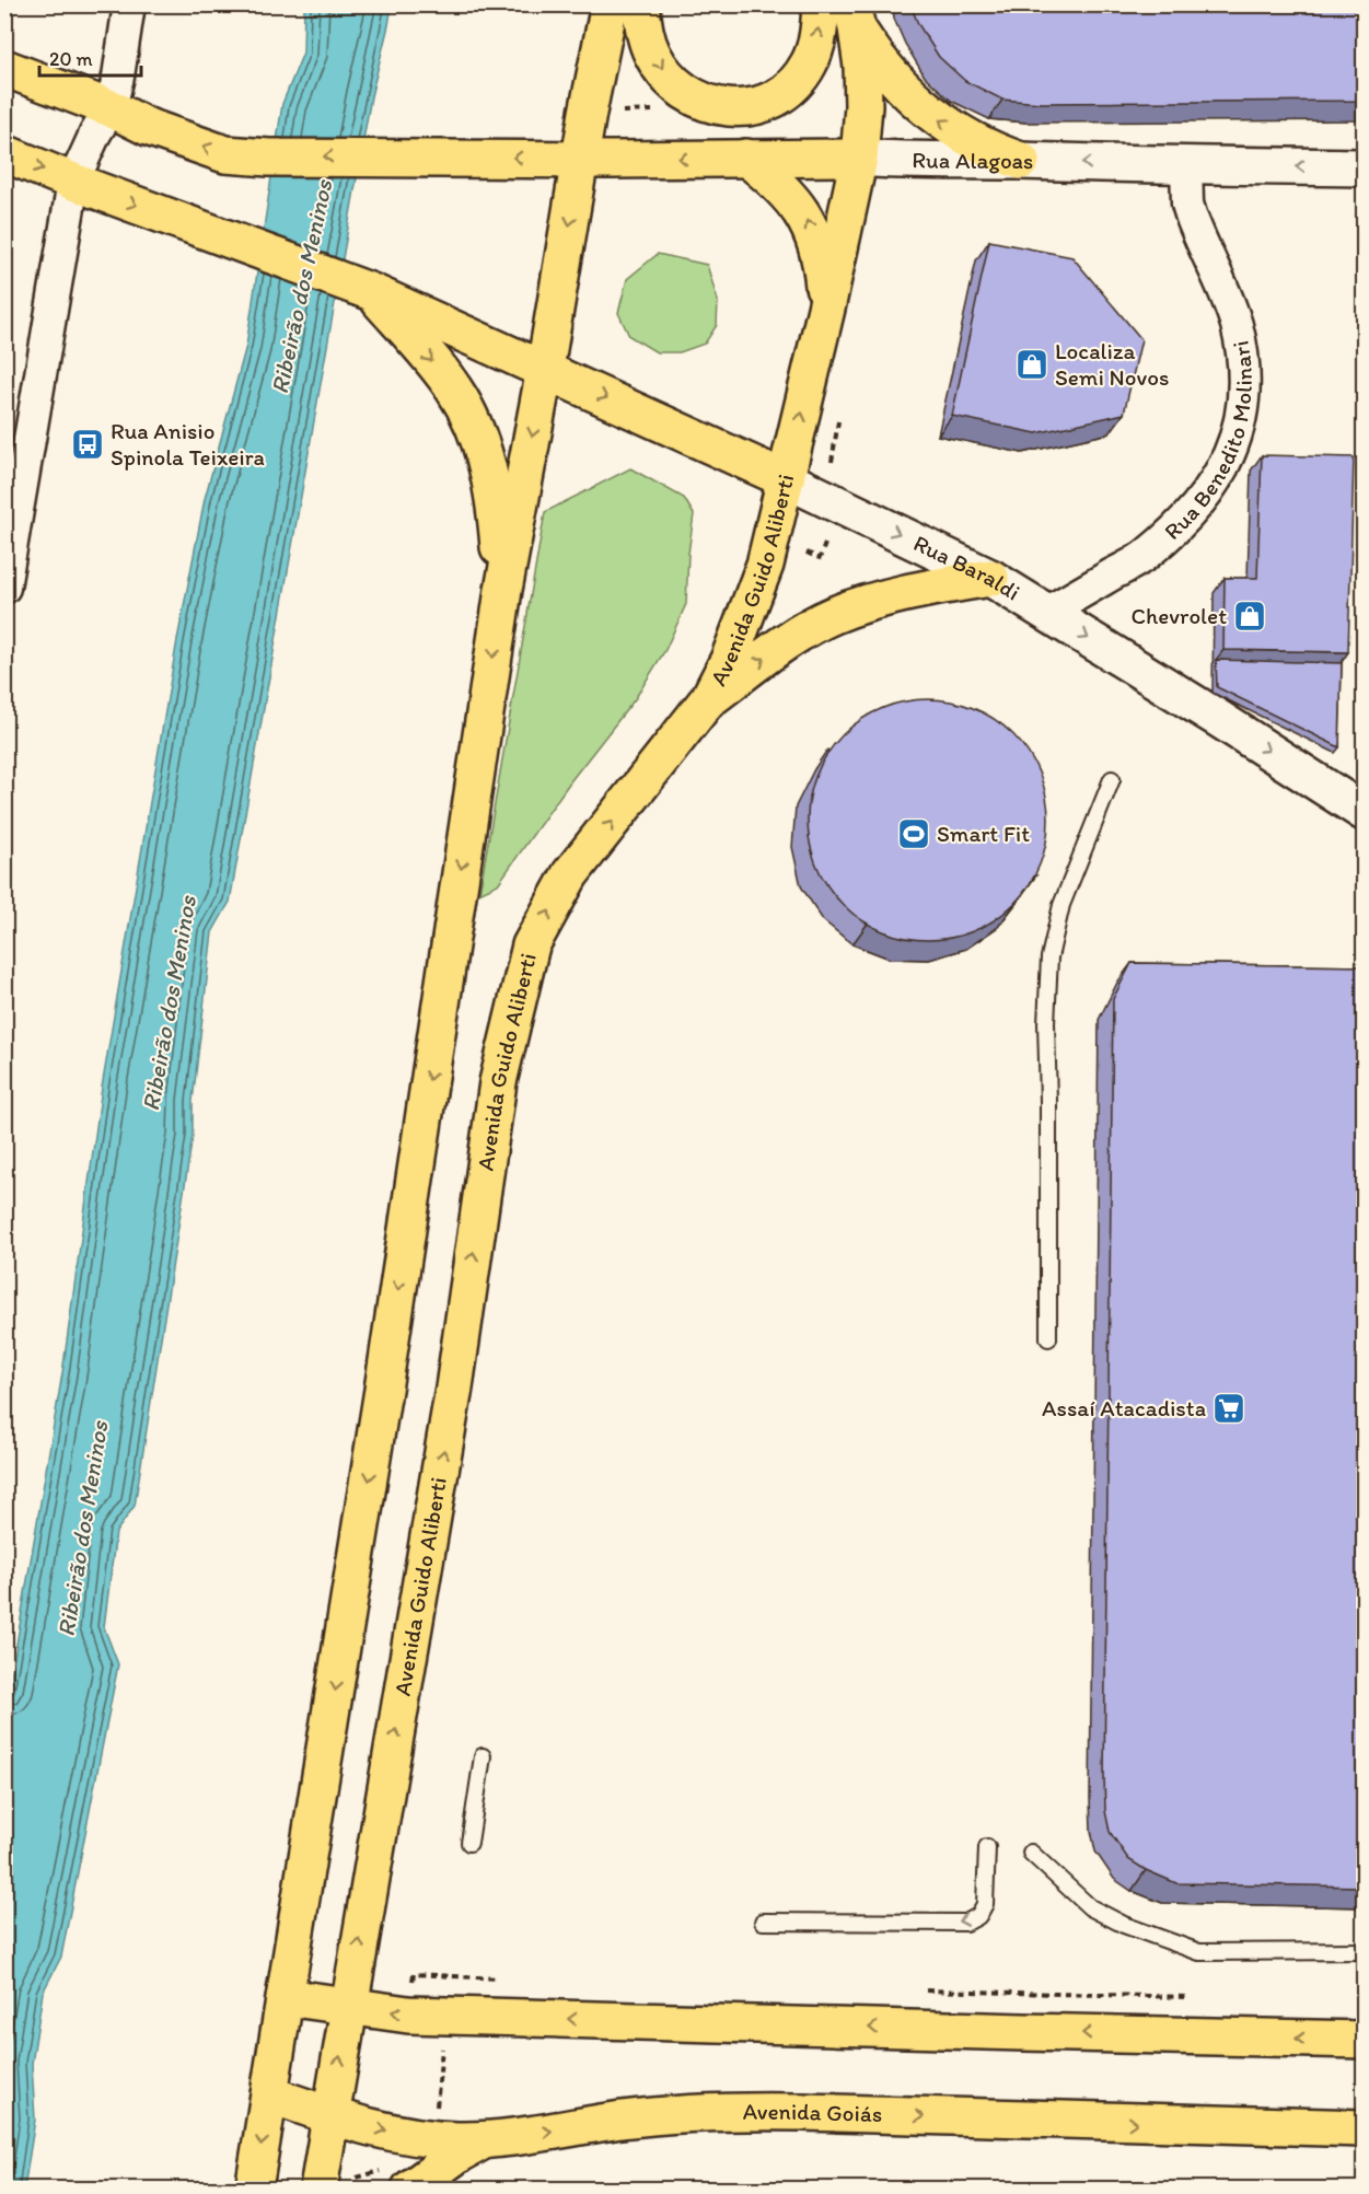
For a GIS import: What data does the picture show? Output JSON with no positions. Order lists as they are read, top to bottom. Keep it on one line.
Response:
{"streets":{"main road":["Rua Alagoas","Rua Baraldi","Avenida Guido Aliberti","Avenida Goiás"],"street":["Rua Benedito Molinari"]},"crossings":[["Rua Alagoas","Rua Benedito Molinari"],["Rua Alagoas","Avenida Guido Aliberti"],["Rua Benedito Molinari","Rua Baraldi"],["Rua Baraldi","Avenida Guido Aliberti"],["Avenida Guido Aliberti","Avenida Goiás"]],"one_way":["Rua Alagoas","Rua Baraldi"],"water":["Ribeirão dos Meninos"],"places":{"shop":["Localiza Semi Novos","Chevrolet"],"bus stop":["Rua Anisio Spinola Teixeira"],"sports":["Smart Fit"],"supermarket":["Assaí Atacadista"]},"scale_bar":"20 m"}
